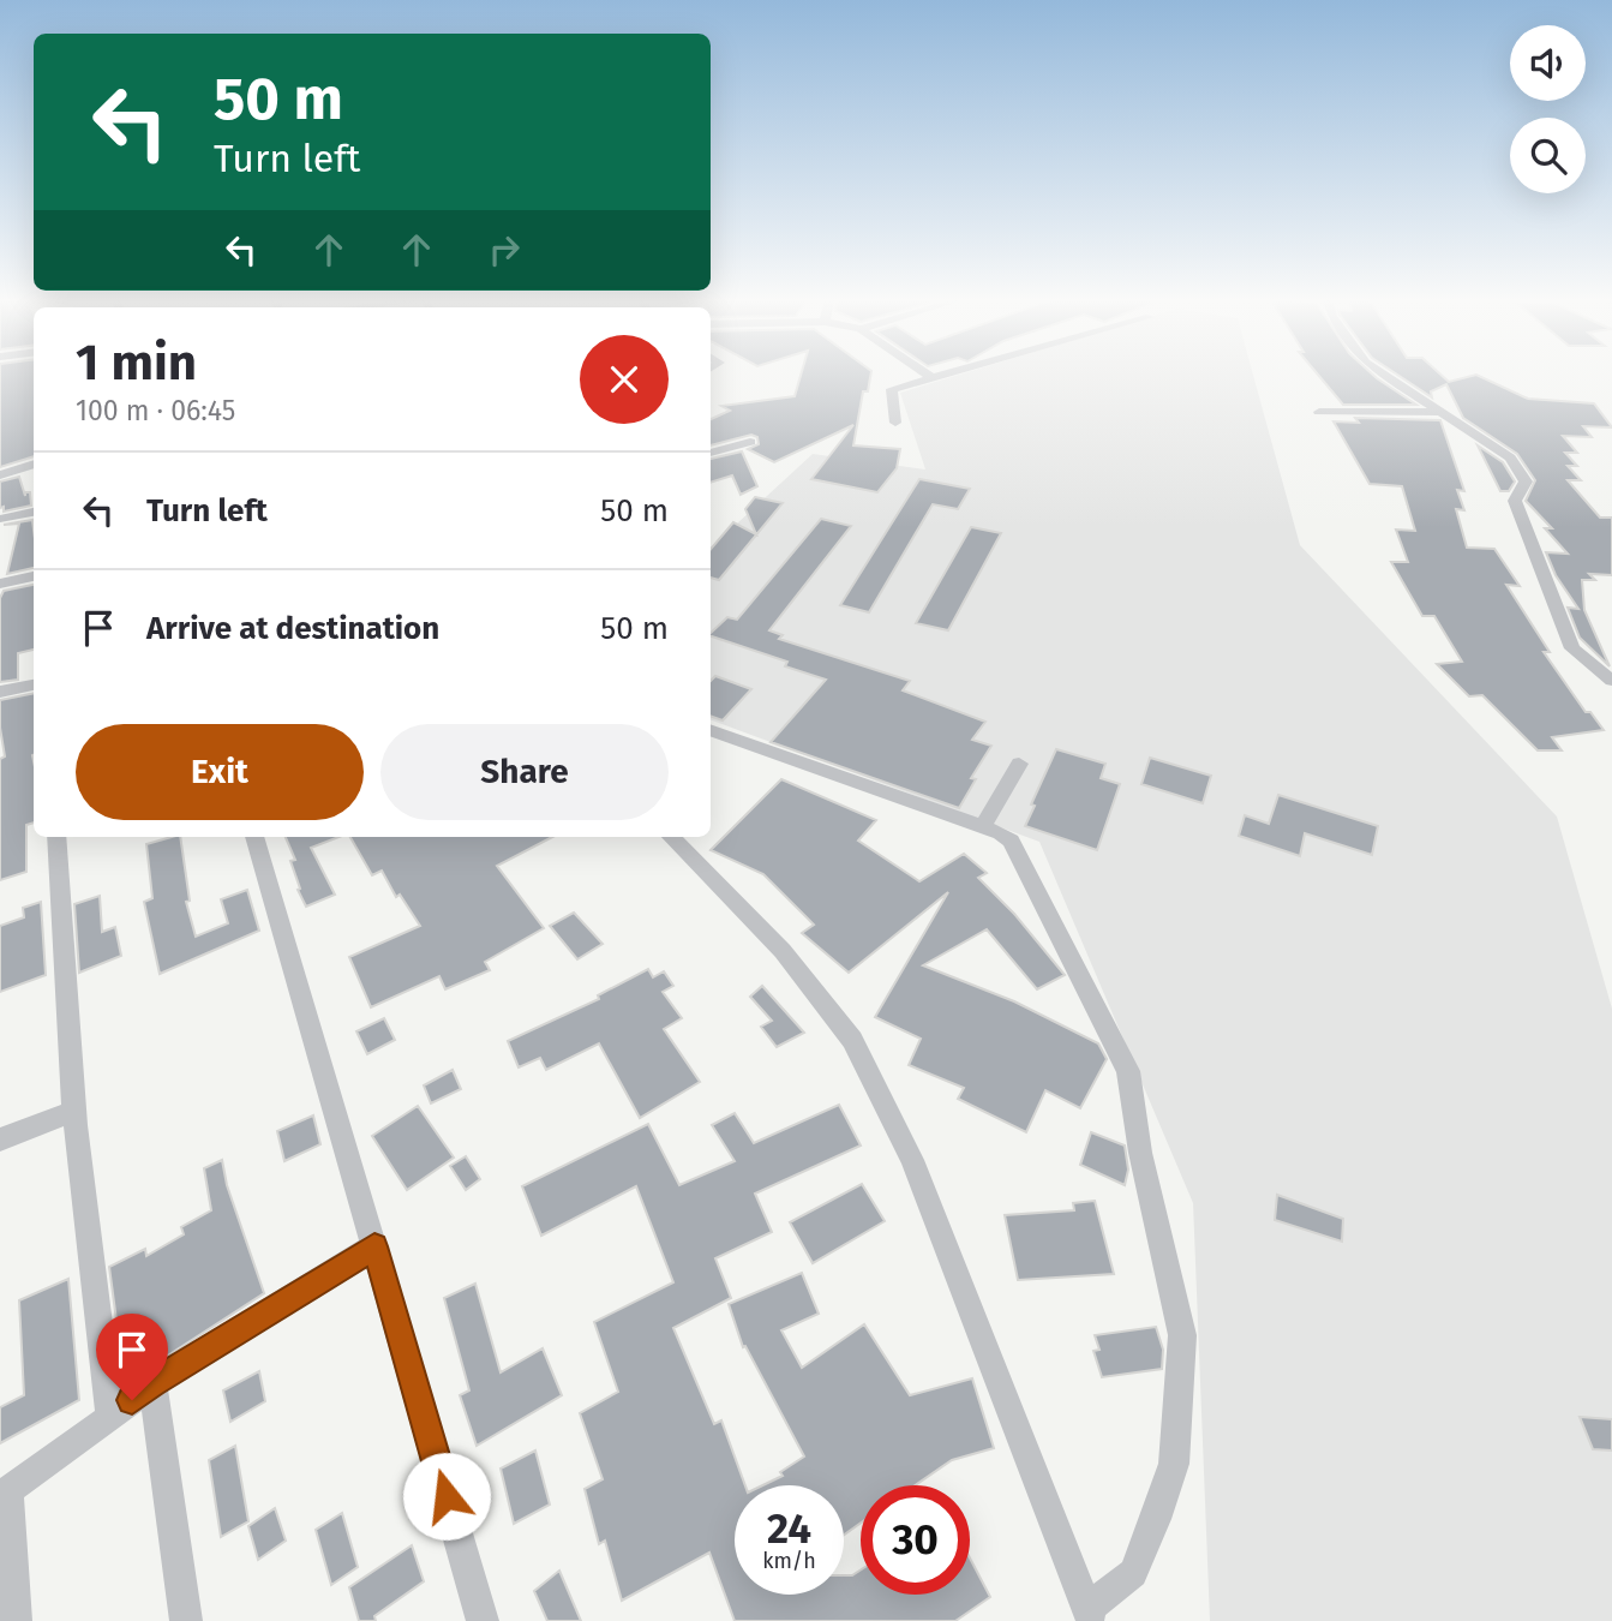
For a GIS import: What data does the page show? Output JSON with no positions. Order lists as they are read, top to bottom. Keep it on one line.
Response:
{"page":{"turn":["50 m","Turn left"],"heading":["1 min","100 m · 06:45"],"list":[{"name":"Turn left","value":"50 m"},{"name":"Arrive at destination","value":"50 m"}],"buttons":["Exit","Share"],"speed":"24 km/h","limit":"30"}}
